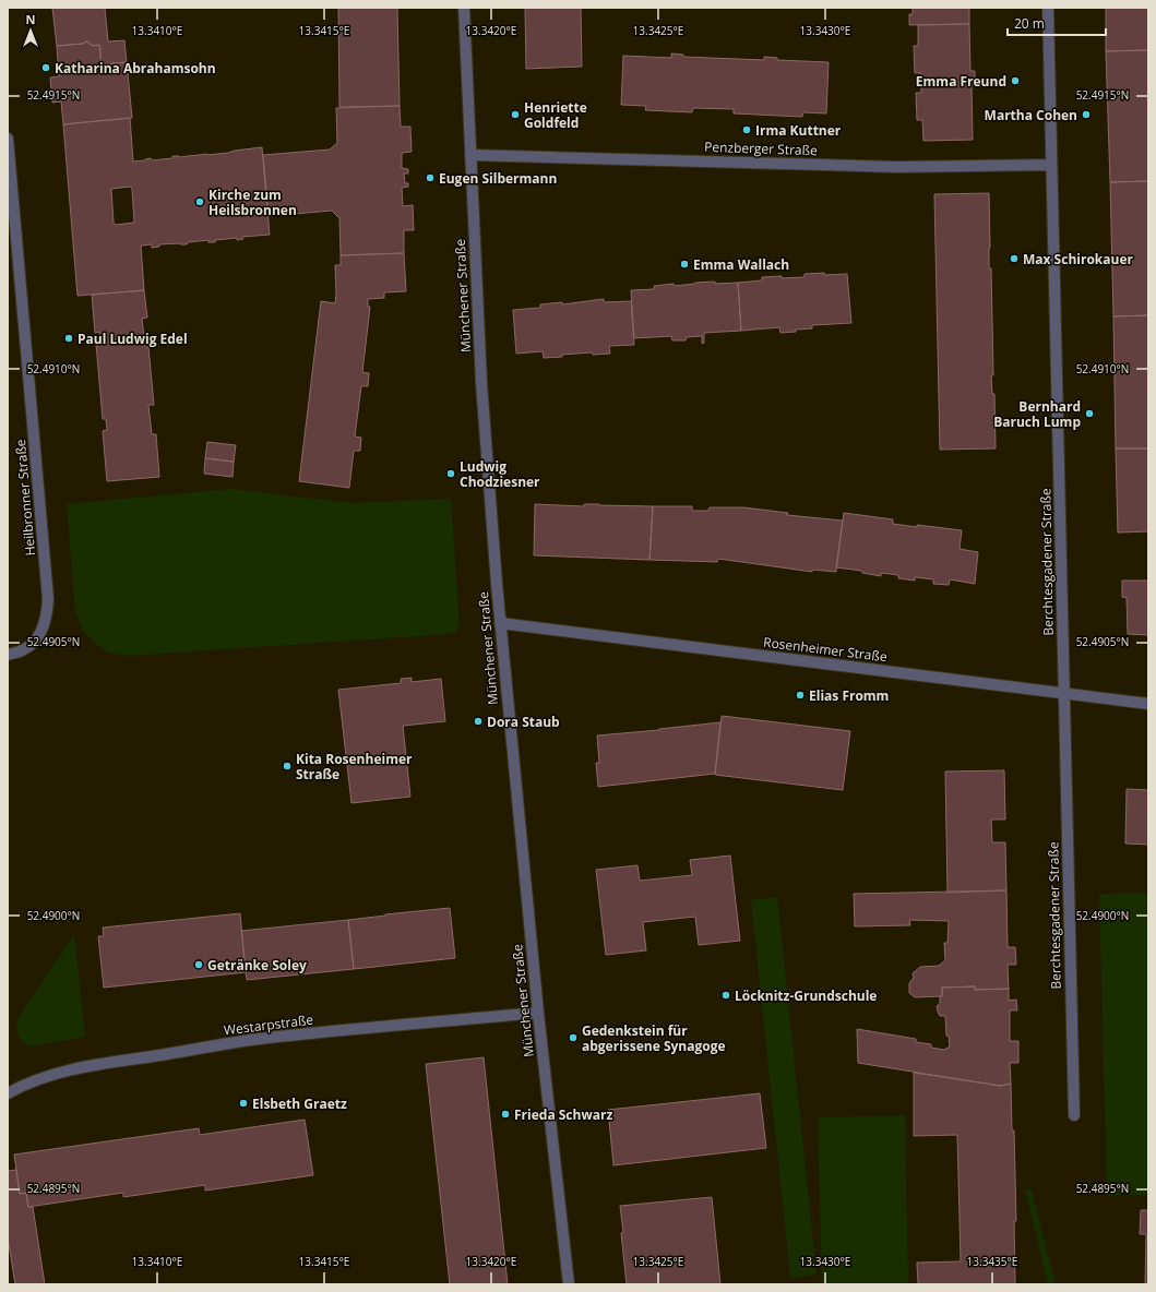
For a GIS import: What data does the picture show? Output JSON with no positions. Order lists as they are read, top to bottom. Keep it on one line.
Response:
{"streets":{"street":["Penzberger Straße","Münchener Straße","Heilbronner Straße","Berchtesgadener Straße","Rosenheimer Straße","Westarpstraße"]},"crossings":[["Penzberger Straße","Münchener Straße"],["Penzberger Straße","Berchtesgadener Straße"],["Münchener Straße","Rosenheimer Straße"],["Münchener Straße","Westarpstraße"],["Berchtesgadener Straße","Rosenheimer Straße"]],"places":["Katharina Abrahamsohn","Emma Freund","Henriette Goldfeld","Martha Cohen","Irma Kuttner","Eugen Silbermann","Kirche zum Heilsbronnen","Max Schirokauer","Emma Wallach","Paul Ludwig Edel","Bernhard Baruch Lump","Ludwig Chodziesner","Elias Fromm","Dora Staub","Kita Rosenheimer Straße","Getränke Soley","Löcknitz-Grundschule","Gedenkstein für abgerissene Synagoge","Elsbeth Graetz","Frieda Schwarz"],"scale_bar":"20 m","north":"top","coordinates":["13.3410°E","13.3415°E","13.3420°E","13.3425°E","13.3430°E","52.4915°N","52.4910°N","52.4905°N","52.4900°N","52.4895°N","13.3435°E"]}
